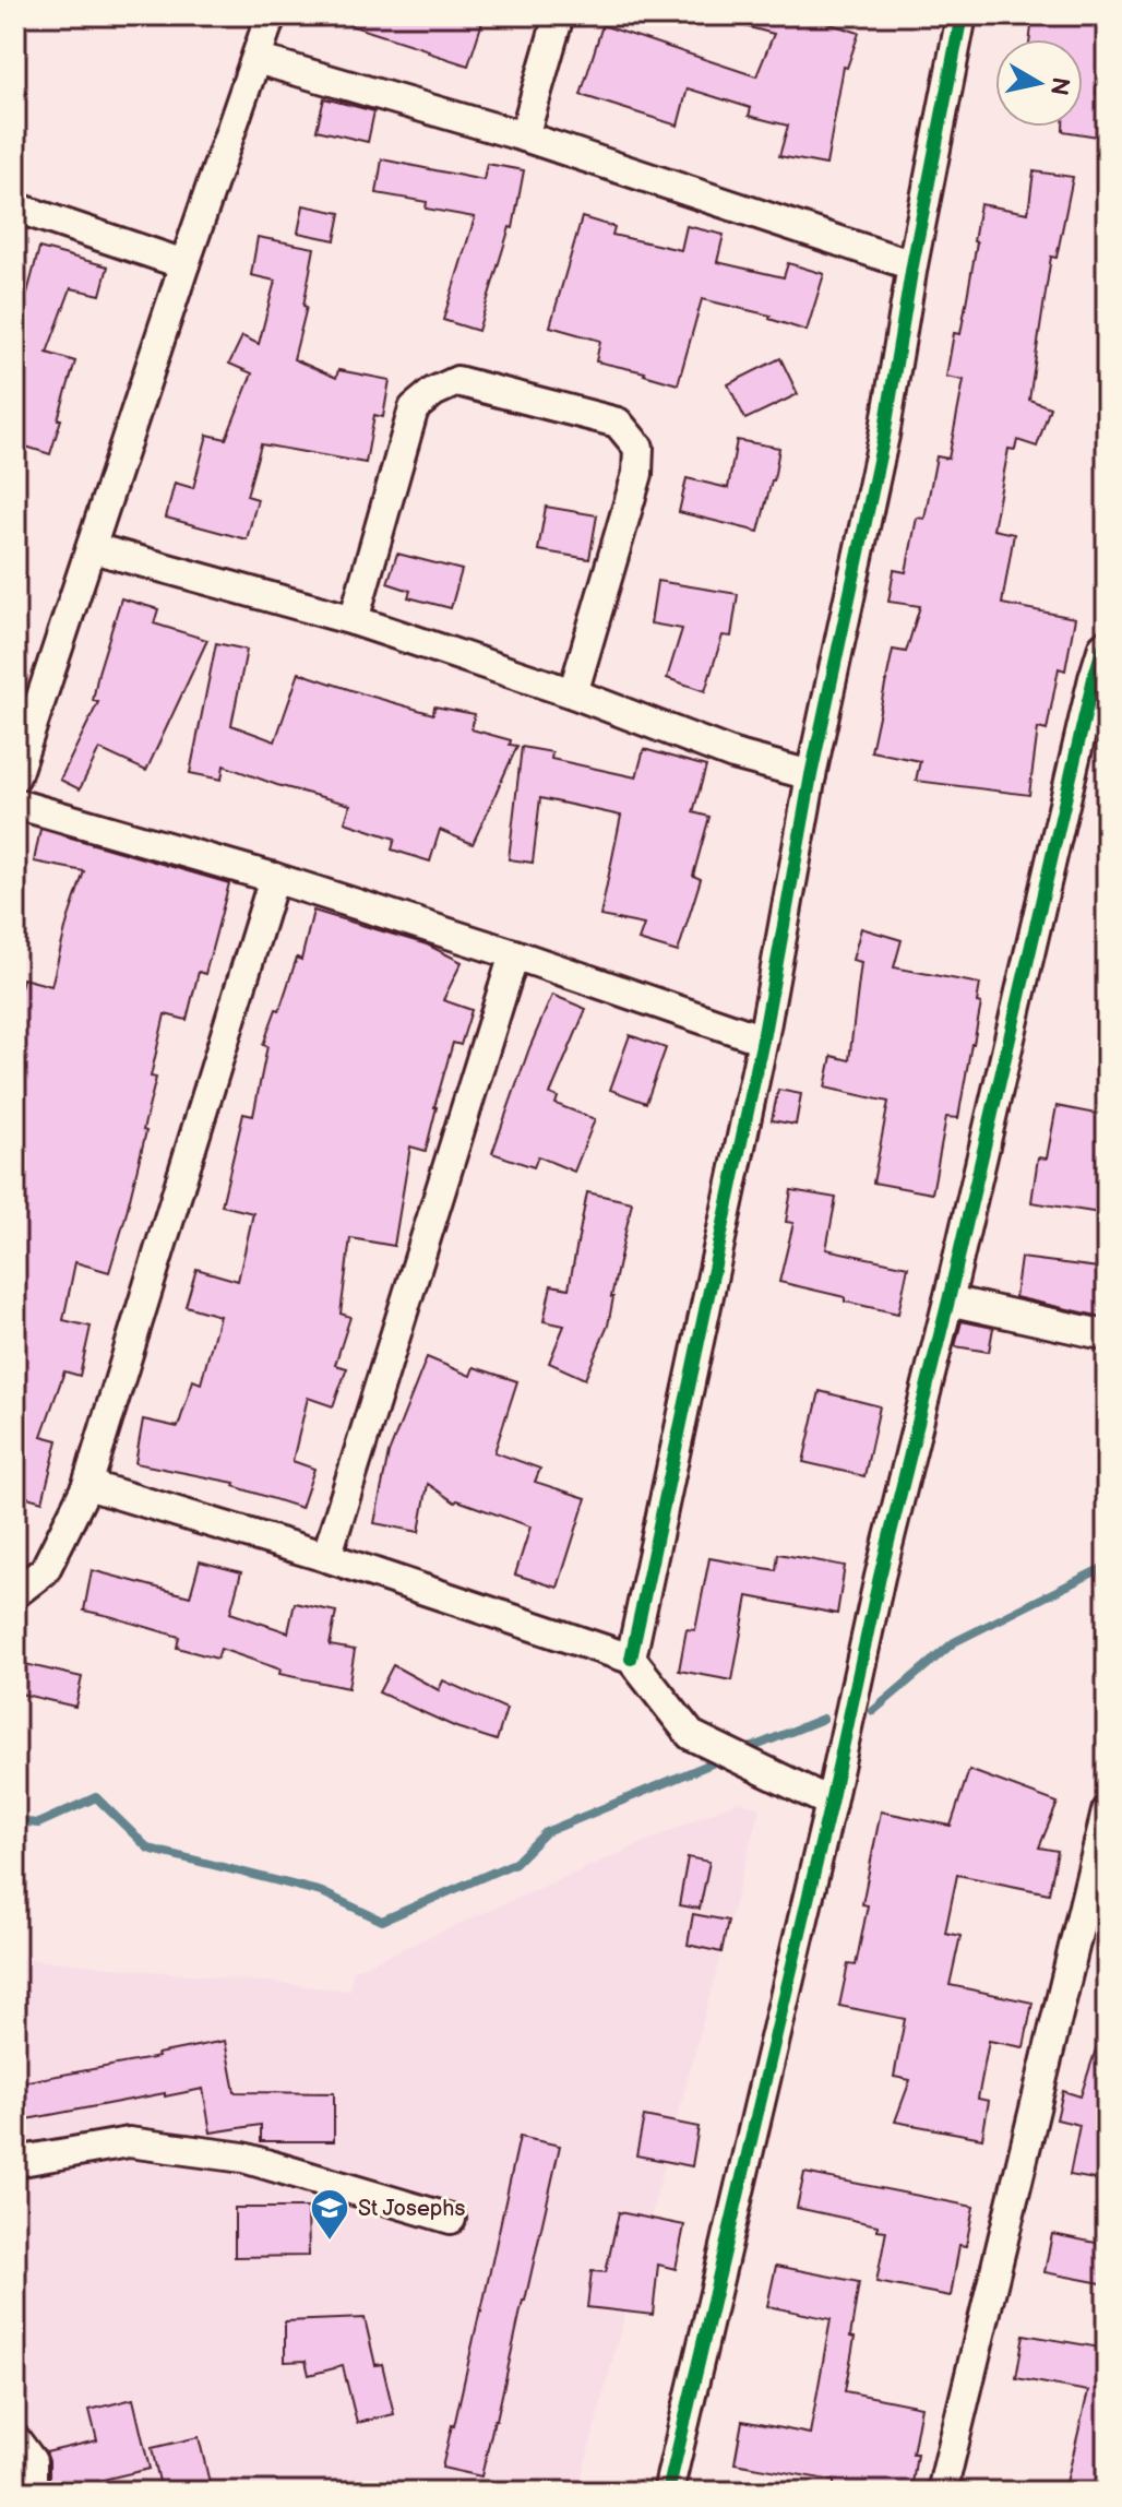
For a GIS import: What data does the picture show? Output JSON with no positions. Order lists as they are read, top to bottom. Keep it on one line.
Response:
{"places":{"school or university":["St Josephs"]},"north":"right"}
